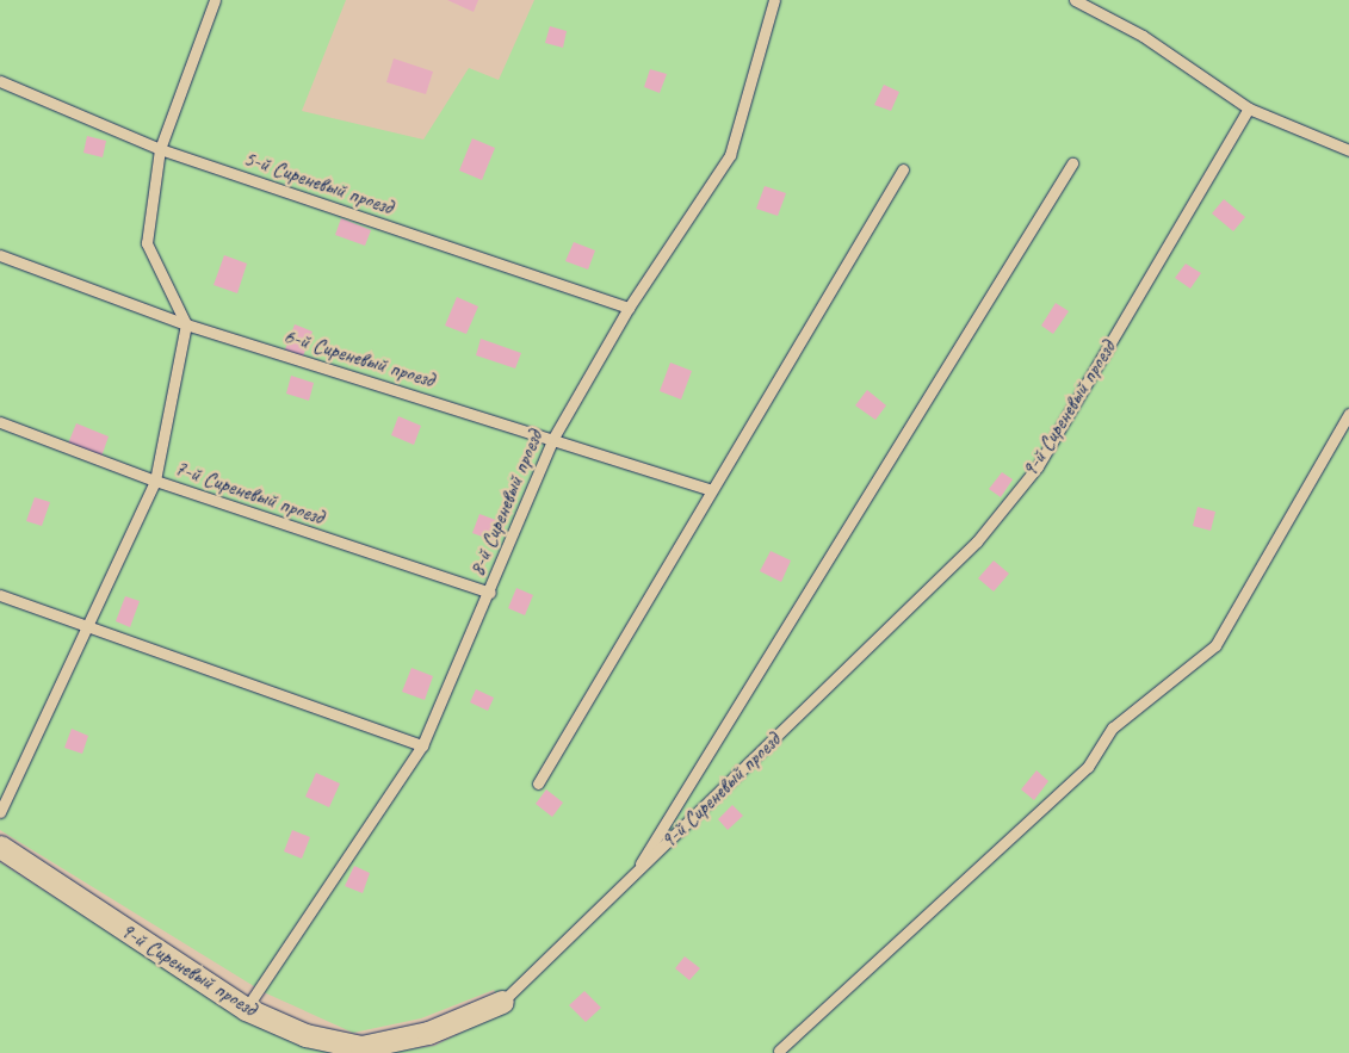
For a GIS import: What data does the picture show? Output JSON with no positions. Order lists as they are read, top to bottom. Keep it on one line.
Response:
{"streets":{"street":["9-й Сиреневый проезд"],"lane":["5-й Сиреневый проезд","6-й Сиреневый проезд","7-й Сиреневый проезд","8-й Сиреневый проезд"]},"crossings":[["5-й Сиреневый проезд","8-й Сиреневый проезд"],["6-й Сиреневый проезд","8-й Сиреневый проезд"],["9-й Сиреневый проезд","8-й Сиреневый проезд"],["7-й Сиреневый проезд","8-й Сиреневый проезд"]]}
